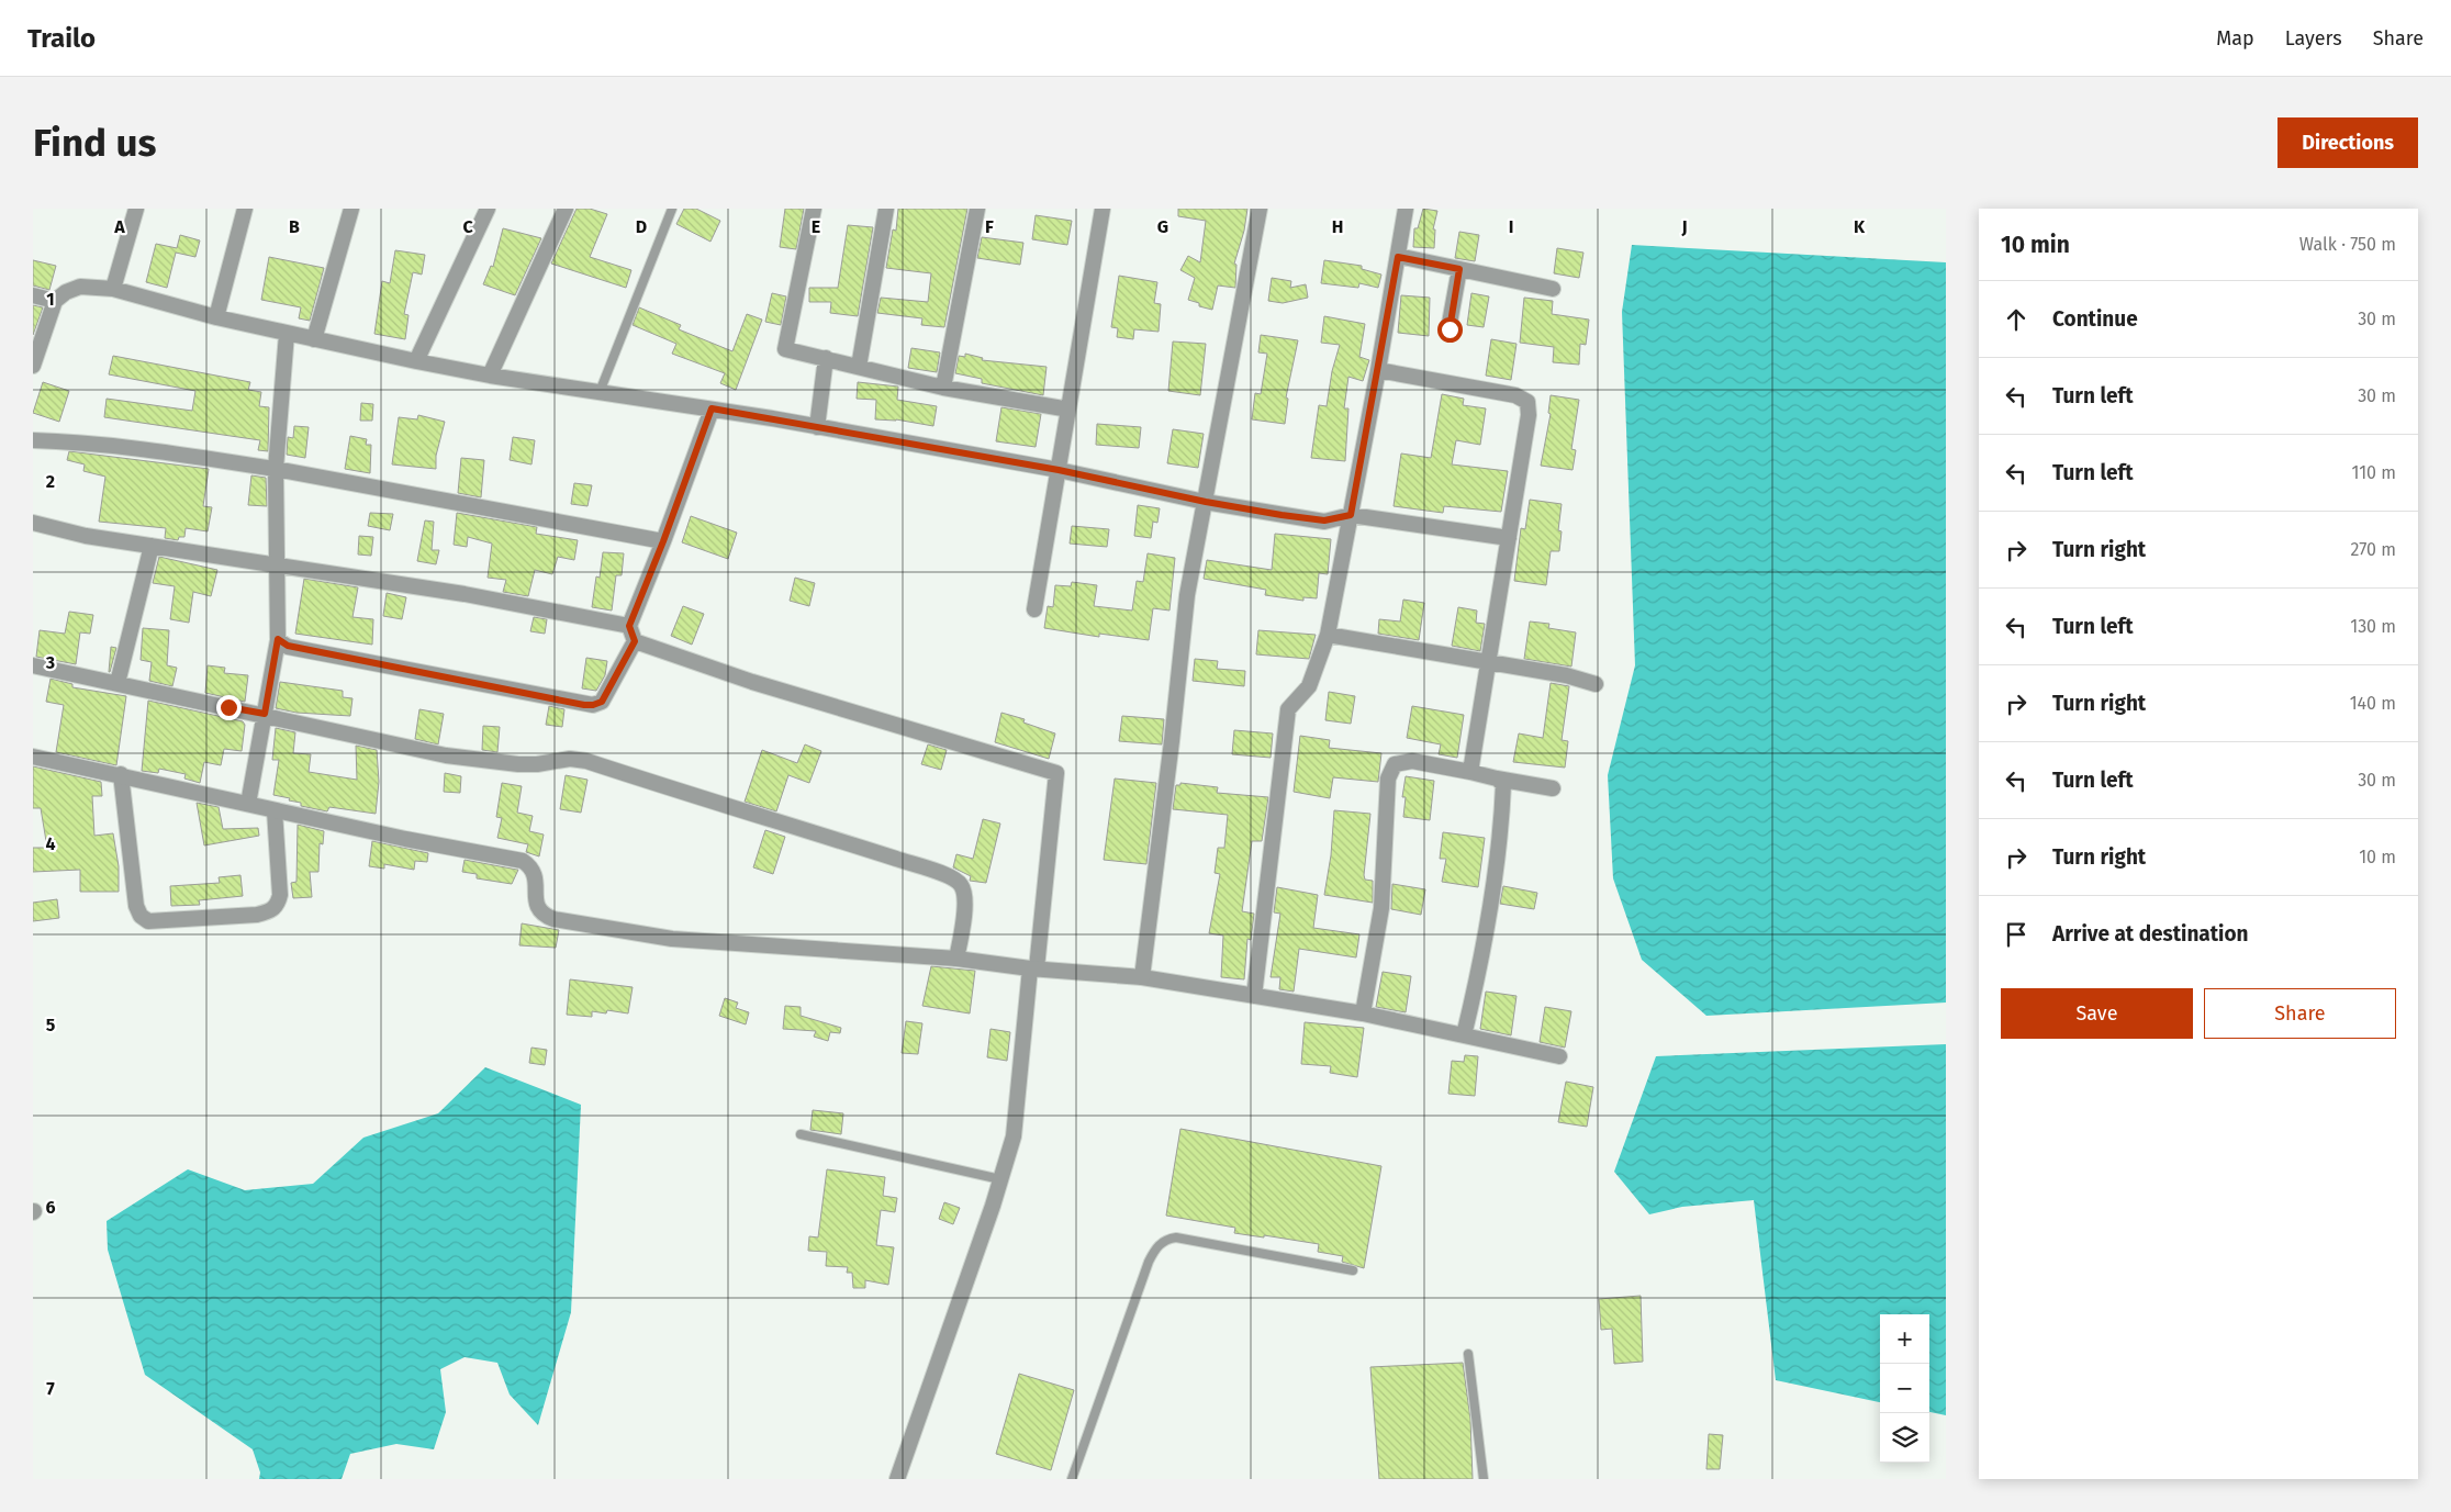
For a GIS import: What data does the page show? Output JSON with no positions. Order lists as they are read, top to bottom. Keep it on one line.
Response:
{"page":{"header":"Trailo","nav":["Map","Layers","Share"],"buttons":["Directions",["Save","Share"]],"title":"Find us","heading":["10 min","Walk · 750 m"],"list":[["Continue","30 m"],["Turn left","30 m"],["Turn left","110 m"],["Turn right","270 m"],["Turn left","130 m"],["Turn right","140 m"],["Turn left","30 m"],["Turn right","10 m"],"Arrive at destination"],"map_buttons":["+","−"]},"grid":{"columns":["A","B","C","D","E","F","G","H","I","J","K"],"rows":["1","2","3","4","5","6","7"]}}
